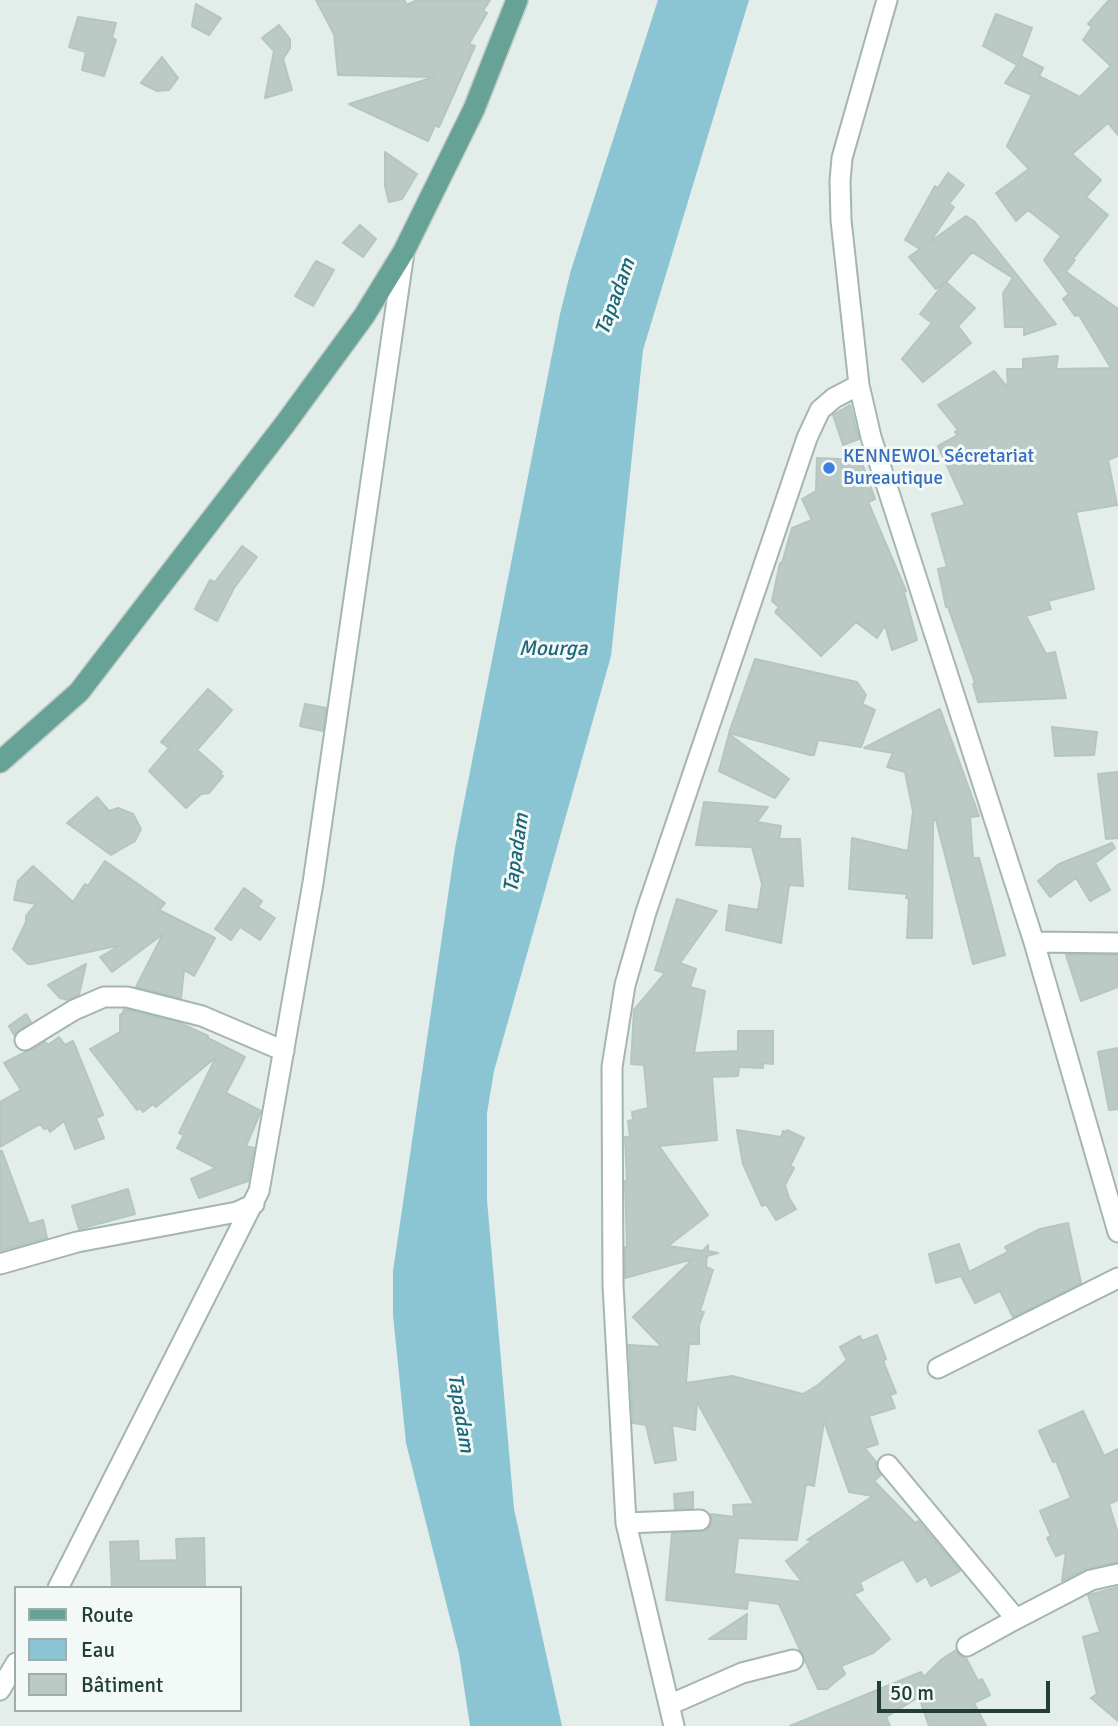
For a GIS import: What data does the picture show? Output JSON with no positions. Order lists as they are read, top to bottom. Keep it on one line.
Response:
{"water":["Tapadam","Mourga"],"places":["KENNEWOL Sécretariat Bureautique"],"legend":["Route","Eau","Bâtiment"],"scale_bar":"50 m"}
